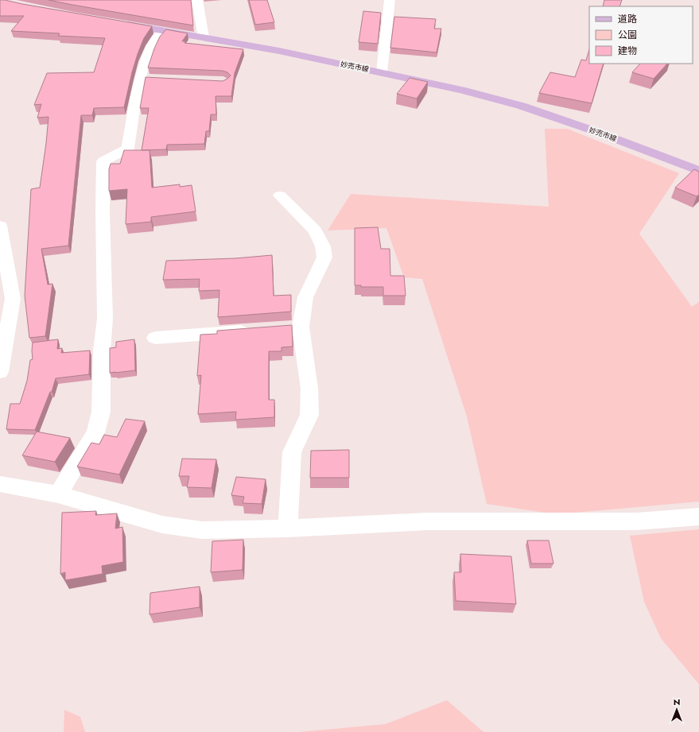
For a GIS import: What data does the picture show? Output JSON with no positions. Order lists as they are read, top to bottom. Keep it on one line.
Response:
{"streets":{"main road":["妙売市線"]},"legend":["道路","公園","建物"],"north":"top"}
